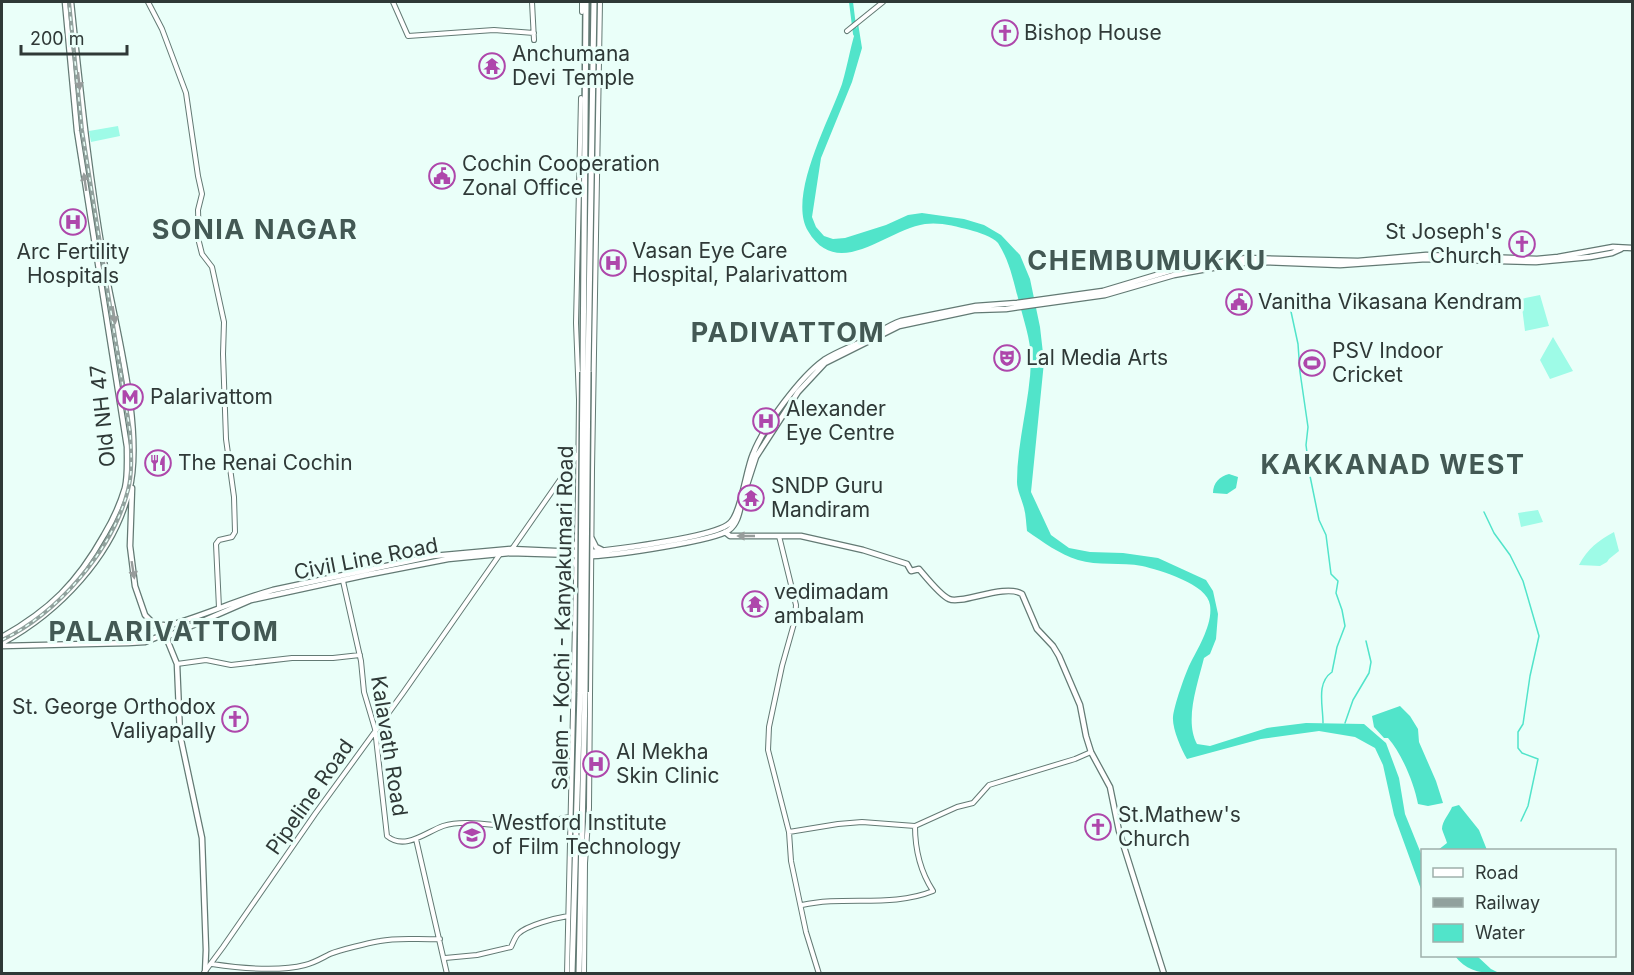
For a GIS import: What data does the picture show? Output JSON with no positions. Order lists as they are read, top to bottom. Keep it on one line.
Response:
{"streets":{"highway":["Salem - Kochi - Kanyakumari Road"],"main road":["Old NH 47","Civil Line Road"],"street":["Kalavath Road","Pipeline Road"]},"crossings":[["Old NH 47","Civil Line Road"],["Civil Line Road","Salem - Kochi - Kanyakumari Road"],["Civil Line Road","Kalavath Road"],["Civil Line Road","Pipeline Road"],["Kalavath Road","Pipeline Road"]],"districts":["SONIA NAGAR","CHEMBUMUKKU","PADIVATTOM","KAKKANAD WEST","PALARIVATTOM"],"places":{"church":["Bishop House","St Joseph's Church","St. George Orthodox Valiyapally","St.Mathew's Church"],"temple":["Anchumana Devi Temple","SNDP Guru Mandiram","vedimadam ambalam"],"public building":["Cochin Cooperation Zonal Office","Vanitha Vikasana Kendram"],"hospital":["Arc Fertility Hospitals","Vasan Eye Care Hospital, Palarivattom","Alexander Eye Centre","Al Mekha Skin Clinic"],"theatre":["Lal Media Arts"],"sports":["PSV Indoor Cricket"],"metro station":["Palarivattom"],"restaurant":["The Renai Cochin"],"school or university":["Westford Institute of Film Technology"]},"legend":["Road","Railway","Water"],"scale_bar":"200 m"}
